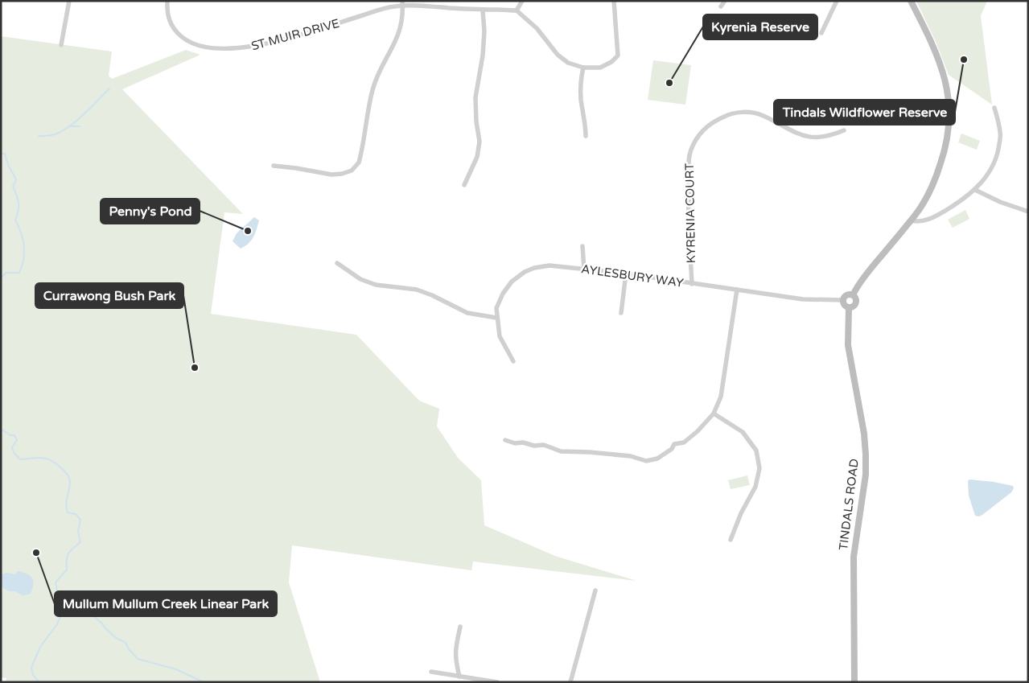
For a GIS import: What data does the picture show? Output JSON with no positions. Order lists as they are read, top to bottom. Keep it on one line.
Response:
{"streets":{"main road":["TINDALS ROAD"],"street":["ST MUIR DRIVE","KYRENIA COURT","AYLESBURY WAY"]},"crossings":[["KYRENIA COURT","AYLESBURY WAY"],["AYLESBURY WAY","TINDALS ROAD"]],"places":["Tindals Wildflower Reserve","Kyrenia Reserve","Penny's Pond","Currawong Bush Park","Mullum Mullum Creek Linear Park"]}
